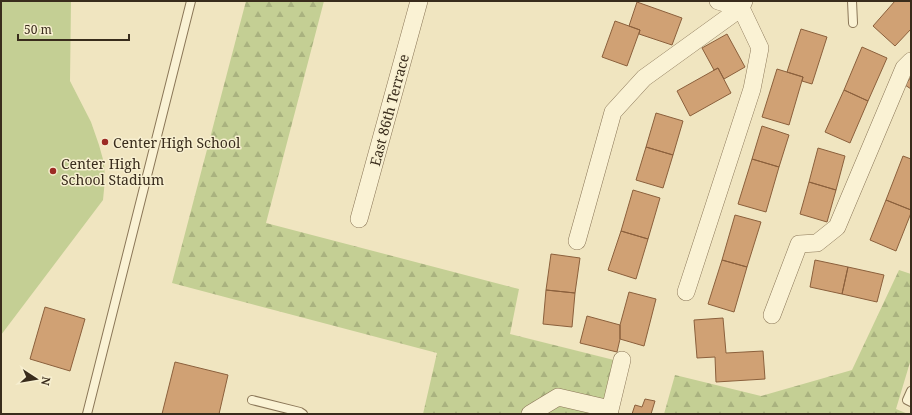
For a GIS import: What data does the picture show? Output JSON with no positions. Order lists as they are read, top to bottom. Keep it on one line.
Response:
{"streets":{"street":["East 86th Terrace"]},"places":["Center High School","Center High School Stadium"],"scale_bar":"50 m","north":"right"}
